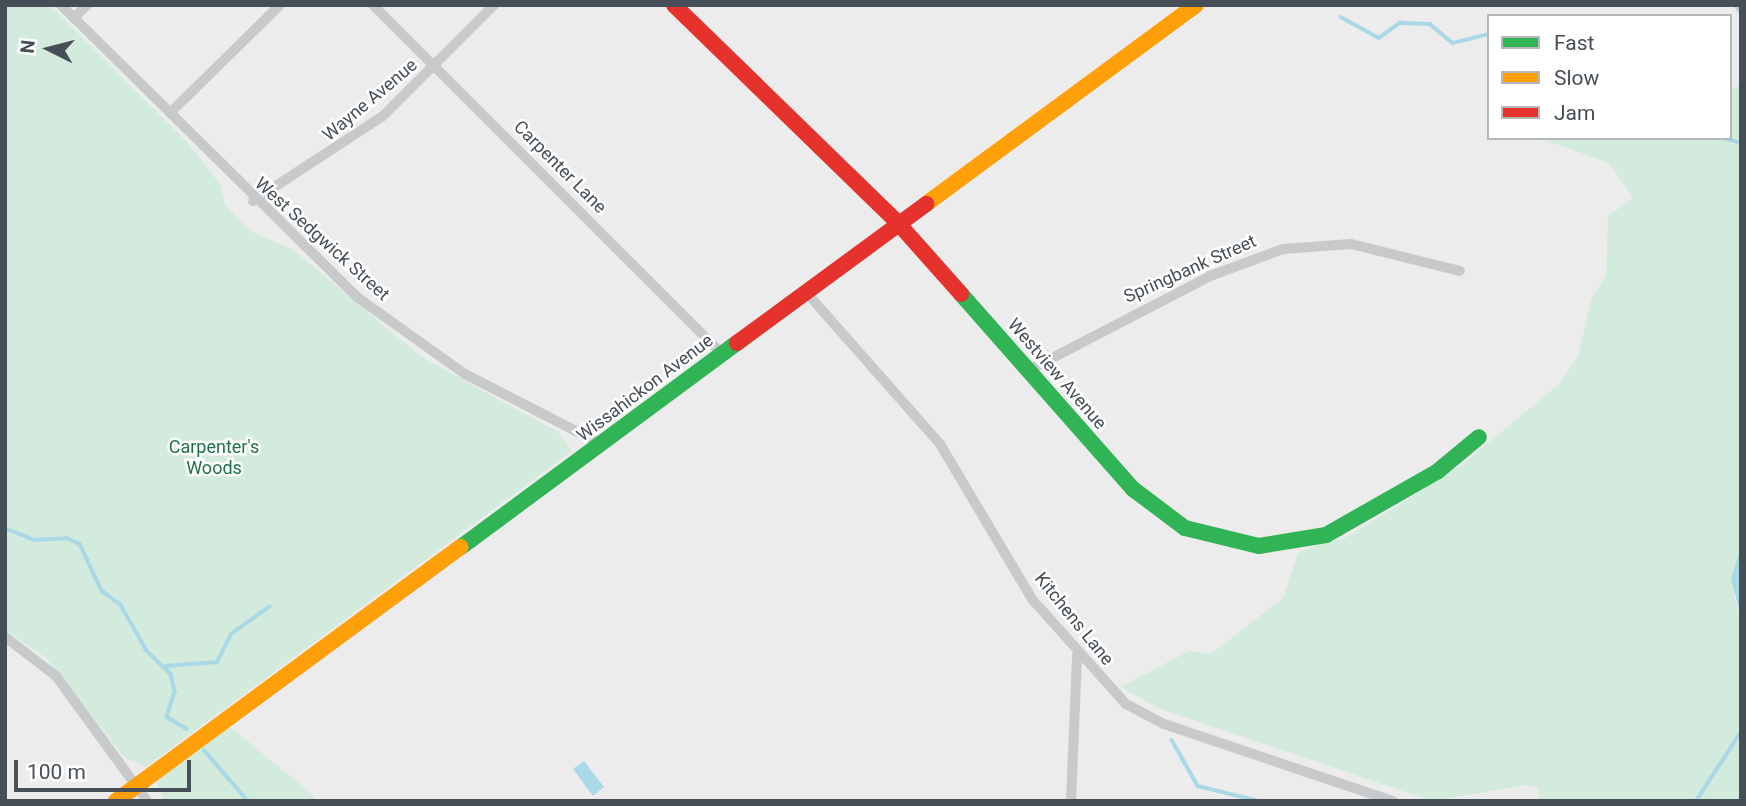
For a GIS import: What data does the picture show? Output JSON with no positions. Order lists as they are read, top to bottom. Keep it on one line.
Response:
{"streets":{"street":["Wayne Avenue","Carpenter Lane","West Sedgwick Street","Springbank Street","Westview Avenue","Wissahickon Avenue","Kitchens Lane"]},"crossings":[["Wayne Avenue","Carpenter Lane"],["Wayne Avenue","West Sedgwick Street"],["Carpenter Lane","Wissahickon Avenue"],["West Sedgwick Street","Wissahickon Avenue"],["Springbank Street","Westview Avenue"],["Westview Avenue","Wissahickon Avenue"],["Wissahickon Avenue","Kitchens Lane"]],"parks":["Carpenter's Woods"],"legend":["Fast","Slow","Jam"],"scale_bar":"100 m","north":"left"}
